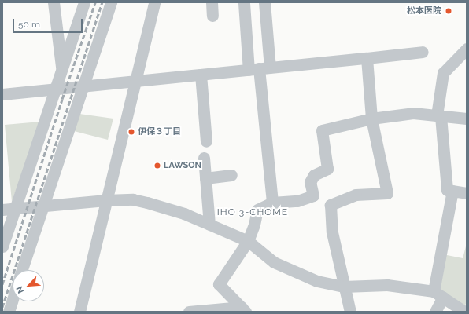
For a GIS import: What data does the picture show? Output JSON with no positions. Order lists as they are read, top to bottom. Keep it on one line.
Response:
{"districts":["IHO 3-CHOME"],"places":["松本医院","伊保３丁目","LAWSON"],"scale_bar":"50 m","north":"bottom left"}
